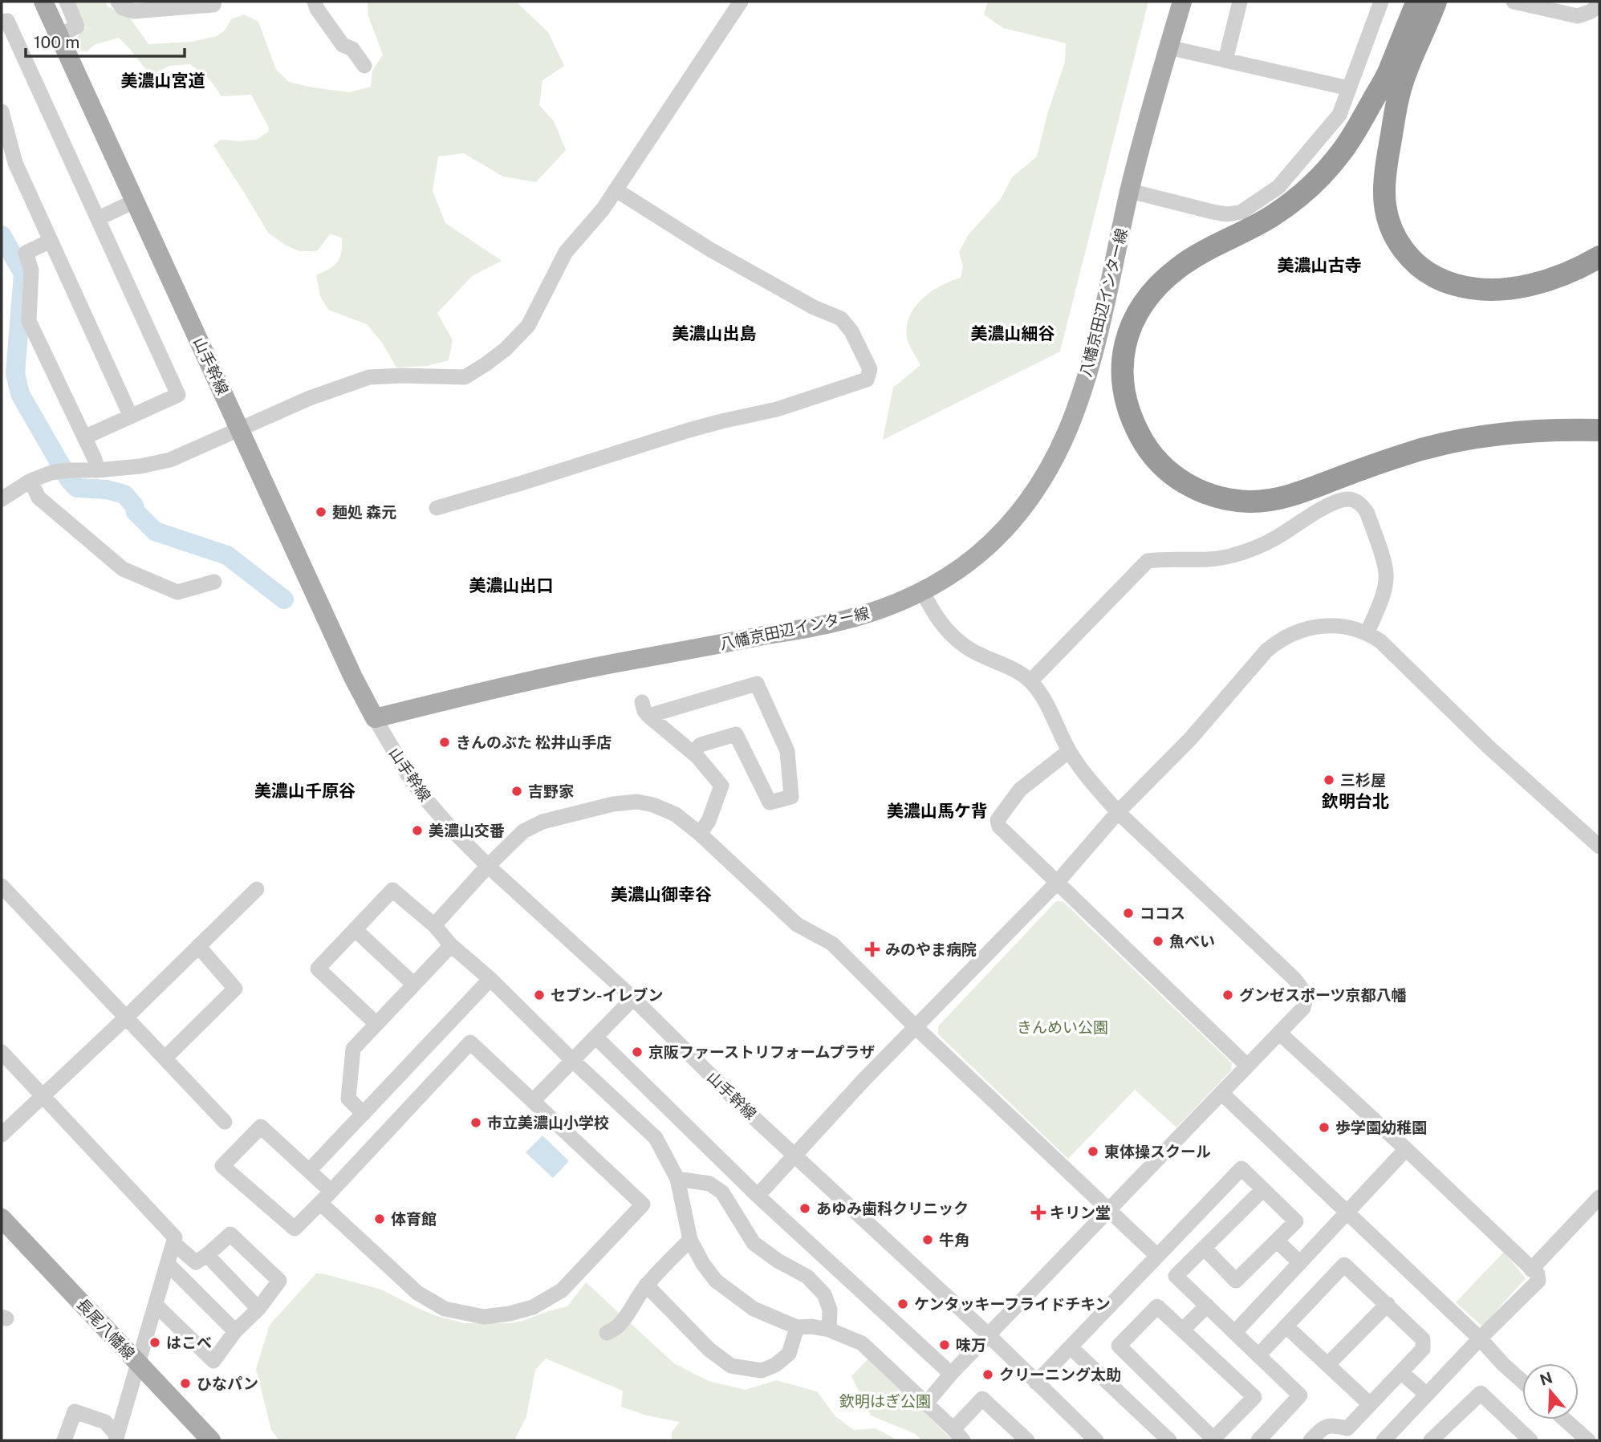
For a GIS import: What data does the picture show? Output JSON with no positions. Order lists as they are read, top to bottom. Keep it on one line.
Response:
{"streets":{"main road":["八幡京田辺インター線","山手幹線","長尾八幡線"]},"crossings":[["八幡京田辺インター線","山手幹線"]],"districts":["美濃山宮道","美濃山古寺","美濃山出島","美濃山細谷","美濃山出口","美濃山千原谷","欽明台北","美濃山馬ケ背","美濃山御幸谷"],"parks":["きんめい公園","欽明はぎ公園"],"places":{"other":["麺処 森元","きんのぶた 松井山手店","三杉屋","吉野家","美濃山交番","ココス","魚べい","セブン-イレブン","グンゼスポーツ京都八幡","京阪ファーストリフォームプラザ","市立美濃山小学校","歩学園幼稚園","東体操スクール","あゆみ歯科クリニック","体育館","牛角","ケンタッキーフライドチキン","はこべ","味万","クリーニング太助","ひなパン"],"health":["みのやま病院","キリン堂"]},"scale_bar":"100 m","north":"top"}
